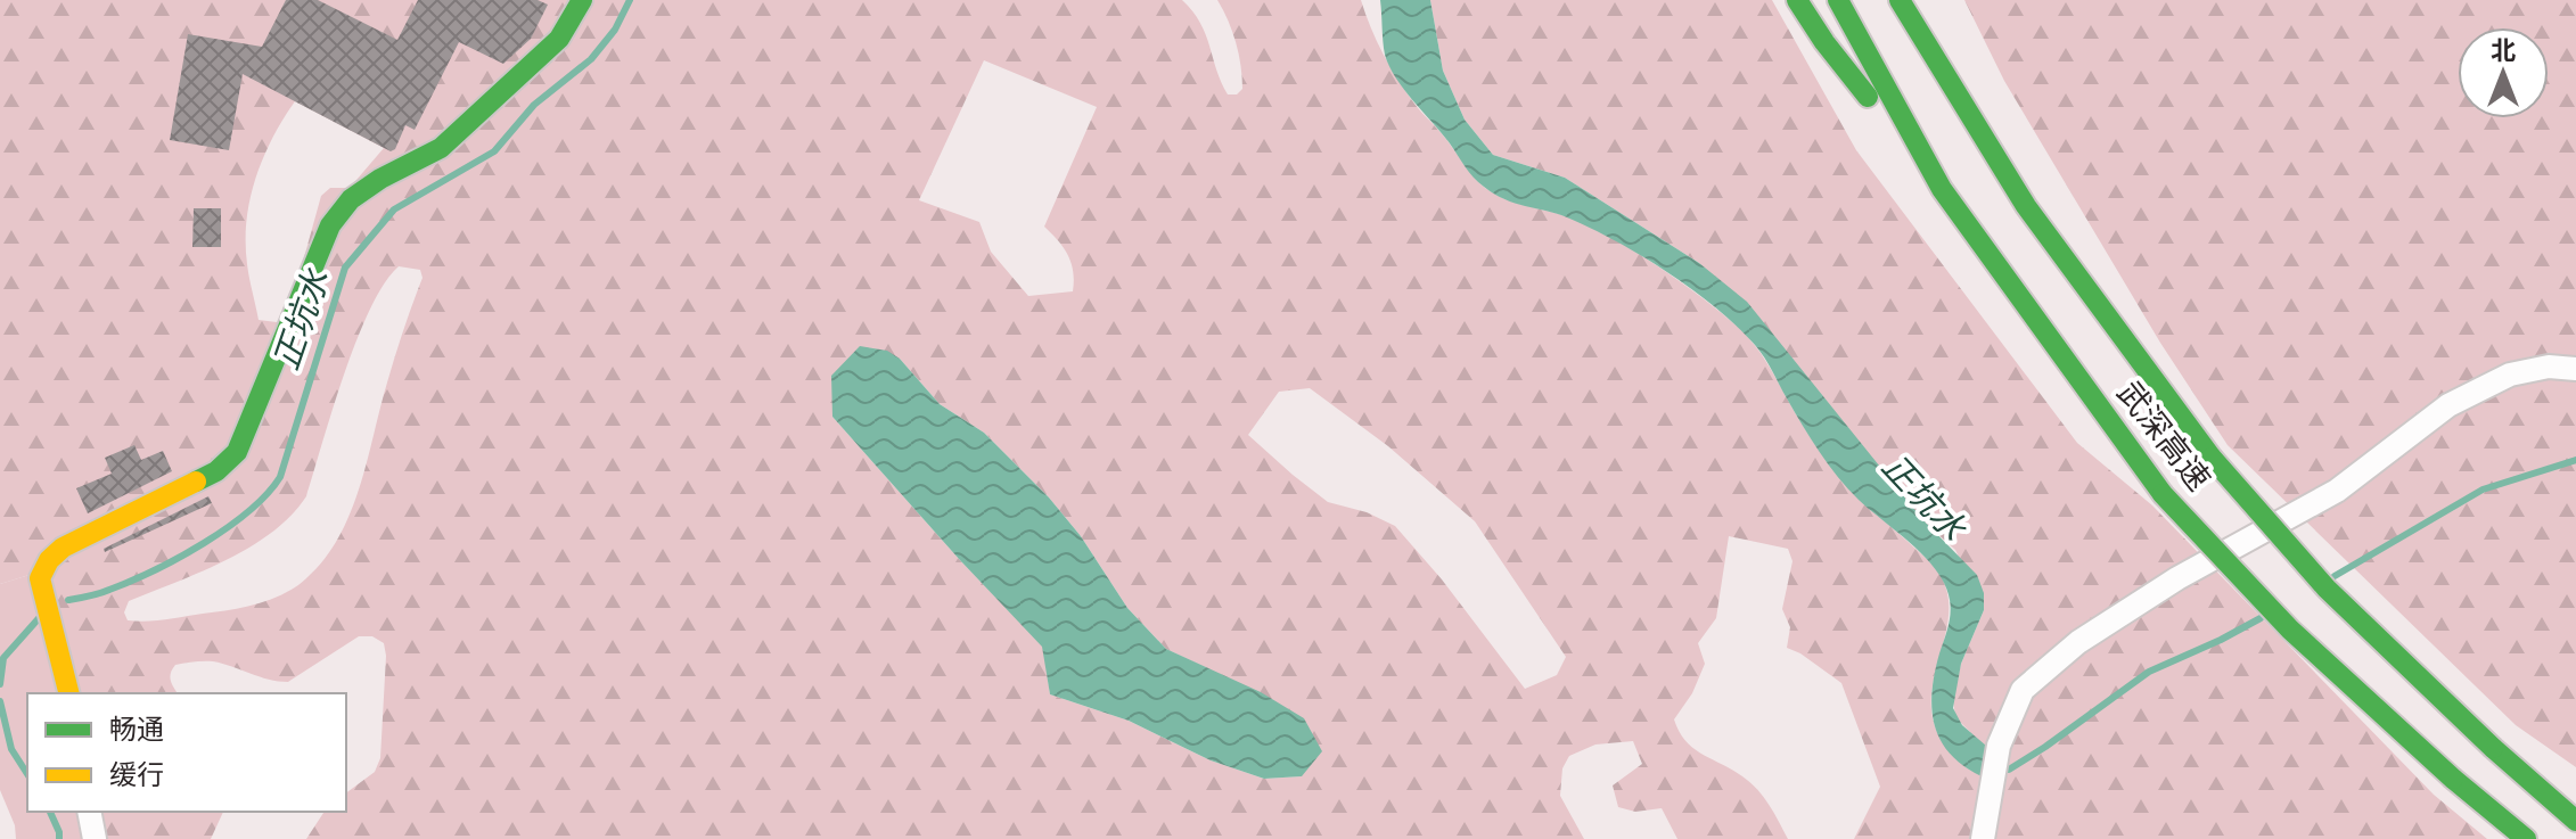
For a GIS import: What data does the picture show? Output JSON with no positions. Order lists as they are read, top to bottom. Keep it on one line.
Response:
{"streets":{"main road":["武深高速"]},"water":["正坑水"],"legend":["畅通","缓行"],"north":"top"}
